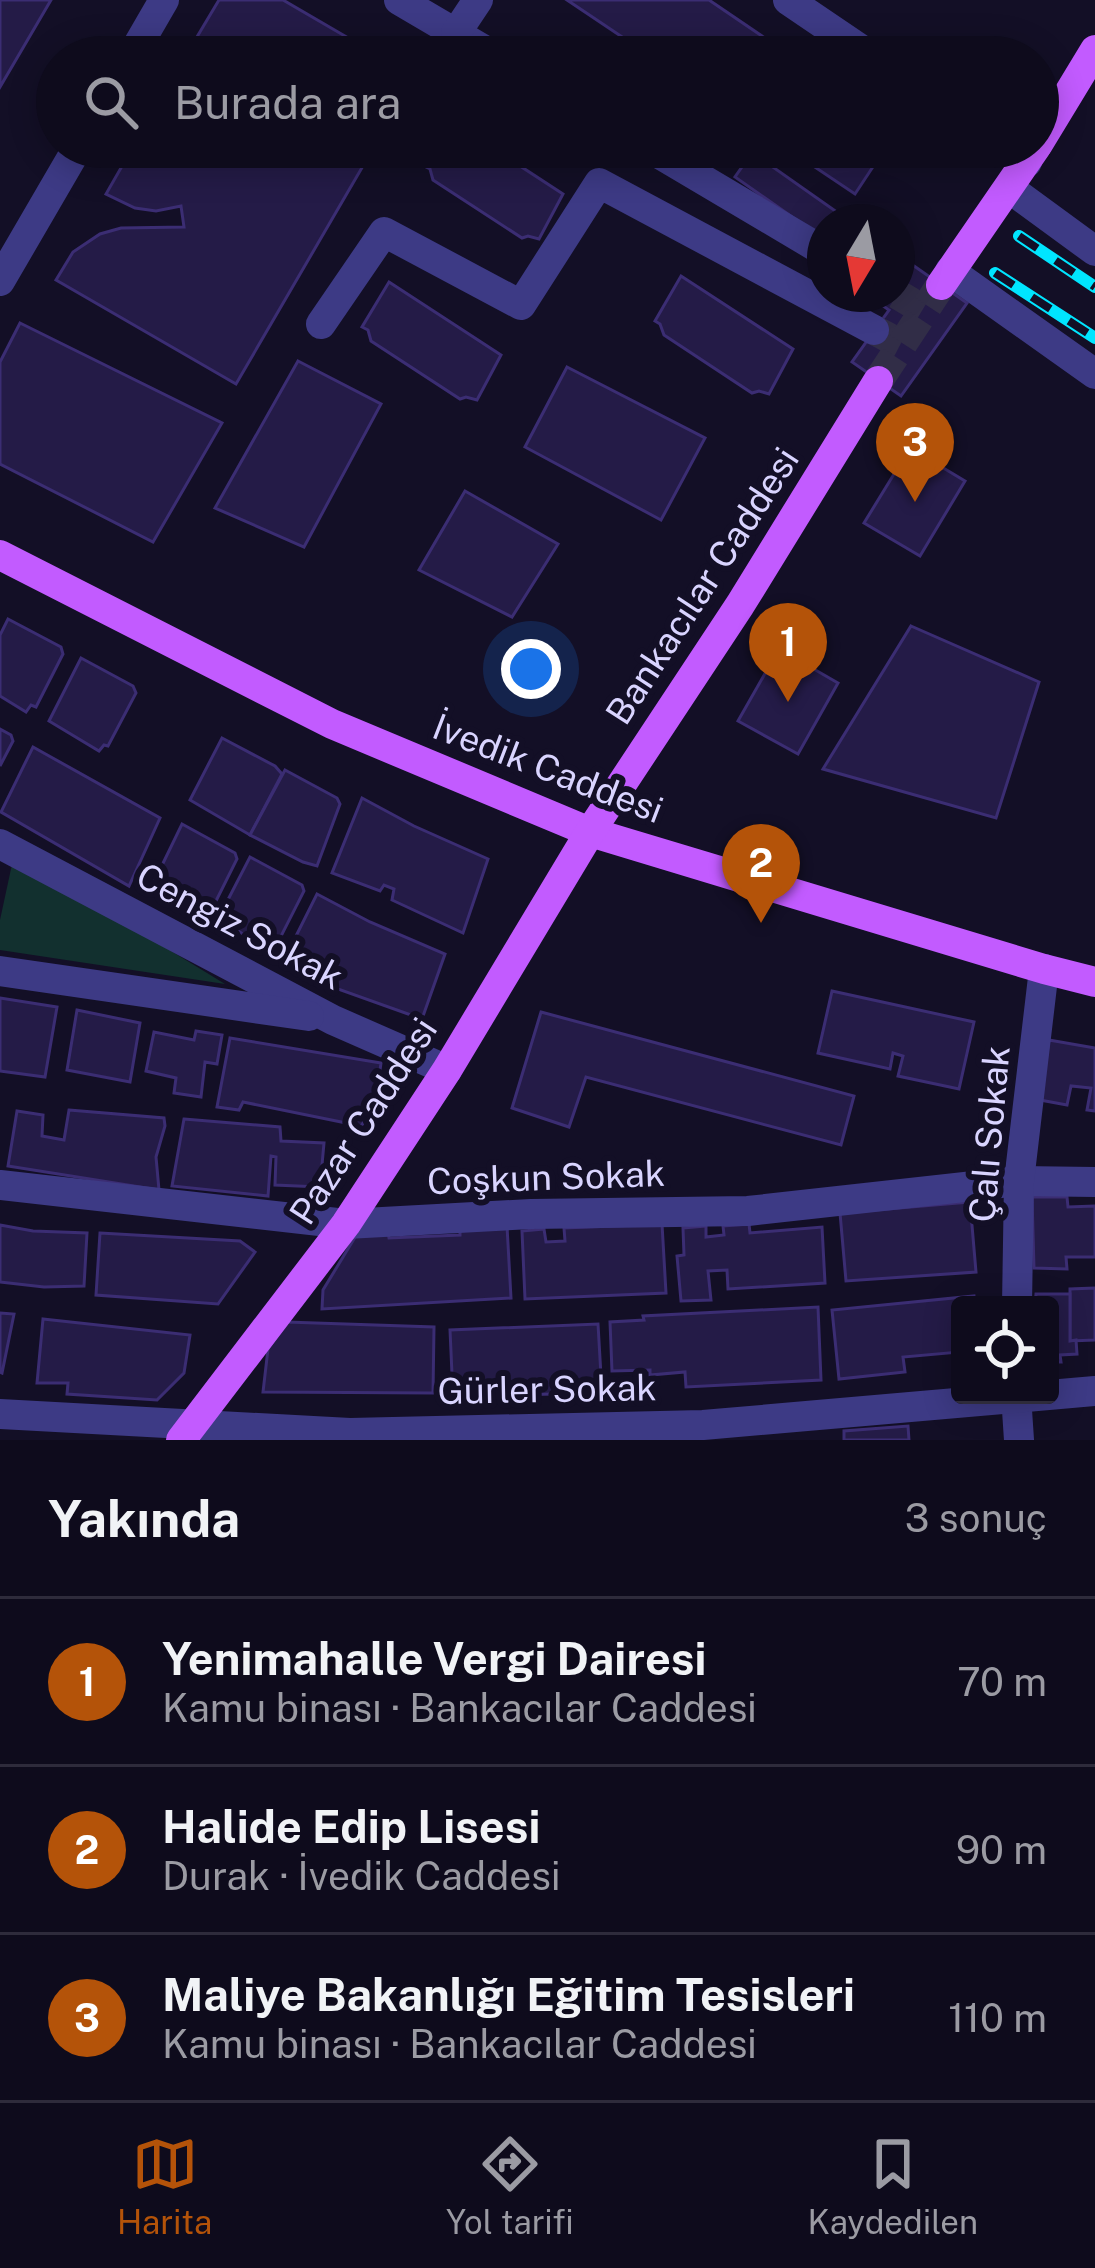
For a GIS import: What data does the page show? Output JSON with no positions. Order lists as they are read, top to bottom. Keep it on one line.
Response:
{"streets":{"main road":["Bankacılar Caddesi","İvedik Caddesi","Pazar Caddesi"],"street":["Cengiz Sokak","Çalı Sokak","Coşkun Sokak","Gürler Sokak"]},"crossings":[["Bankacılar Caddesi","İvedik Caddesi"],["Bankacılar Caddesi","Pazar Caddesi"],["İvedik Caddesi","Pazar Caddesi"],["İvedik Caddesi","Çalı Sokak"],["Cengiz Sokak","Pazar Caddesi"],["Pazar Caddesi","Coşkun Sokak"],["Pazar Caddesi","Gürler Sokak"],["Çalı Sokak","Coşkun Sokak"]],"north":"bottom","page":{"search":"Burada ara","pins":["3","1","2"],"heading":["Yakında","3 sonuç"],"list":[{"mark":"1","name":"Yenimahalle Vergi Dairesi","note":"Kamu binası · Bankacılar Caddesi","value":"70 m"},{"mark":"2","name":"Halide Edip Lisesi","note":"Durak · İvedik Caddesi","value":"90 m"},{"mark":"3","name":"Maliye Bakanlığı Eğitim Tesisleri","note":"Kamu binası · Bankacılar Caddesi","value":"110 m"}],"nav":["Harita","Yol tarifi","Kaydedilen"]}}
